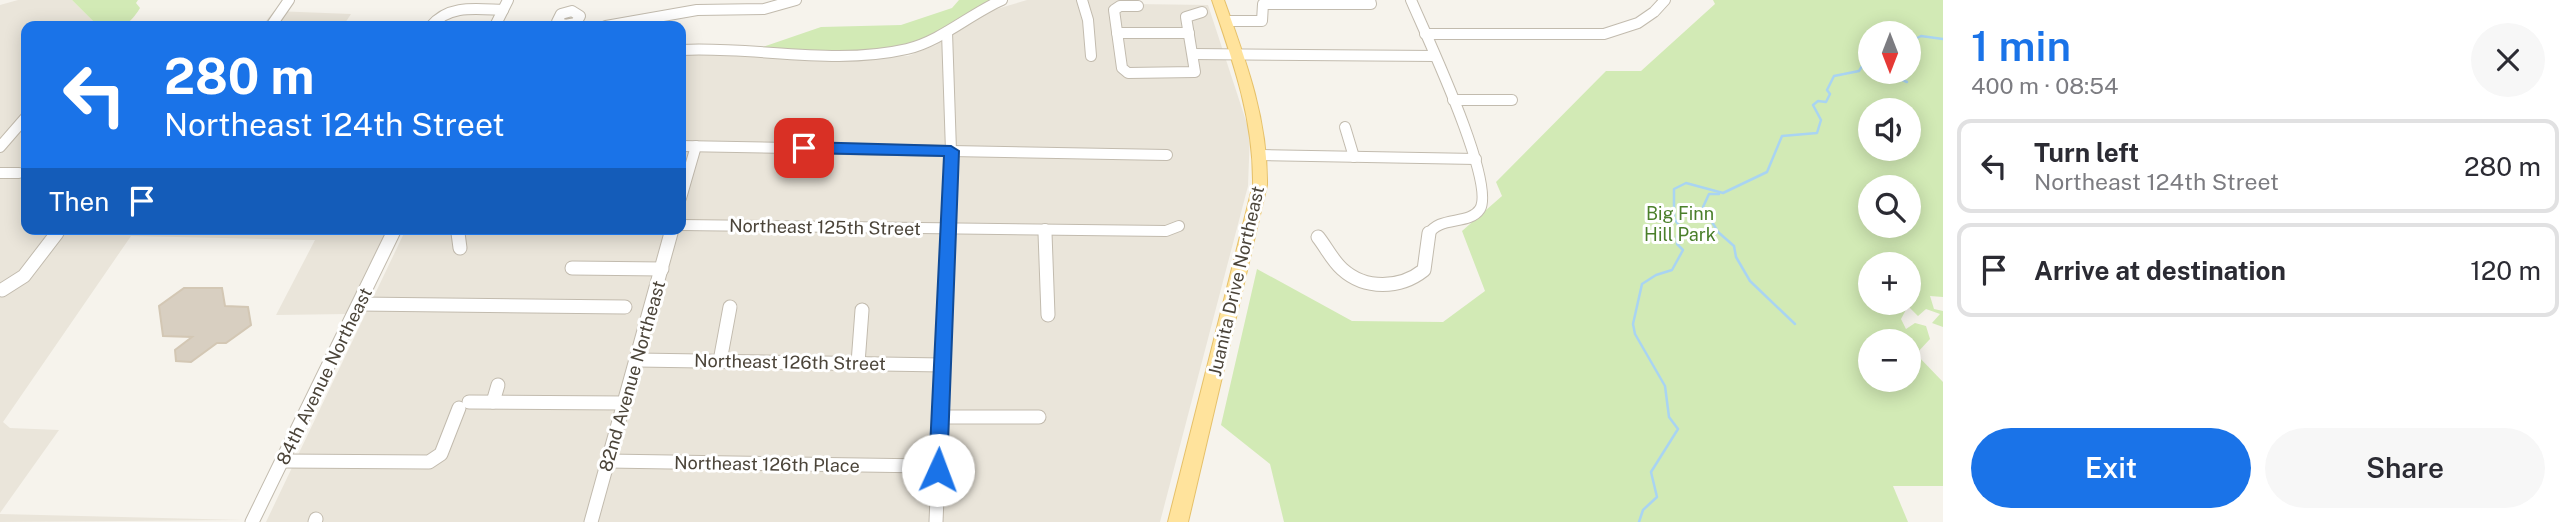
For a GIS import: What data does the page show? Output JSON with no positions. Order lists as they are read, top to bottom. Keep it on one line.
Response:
{"streets":{"main road":["Juanita Drive Northeast"],"street":["Northeast 125th Street","Northeast 126th Street","84th Avenue Northeast","82nd Avenue Northeast","Northeast 126th Place"]},"crossings":[["Northeast 126th Street","82nd Avenue Northeast"],["82nd Avenue Northeast","Northeast 126th Place"]],"parks":["Big Finn Hill Park"],"north":"bottom","page":{"heading":["1 min","400 m · 08:54"],"map_buttons":["+","−"],"turn":["280 m","Northeast 124th Street"],"list":[{"name":"Turn left","note":"Northeast 124th Street","value":"280 m"},{"name":"Arrive at destination","value":"120 m"}],"then":"Then","buttons":["Exit","Share"]}}
